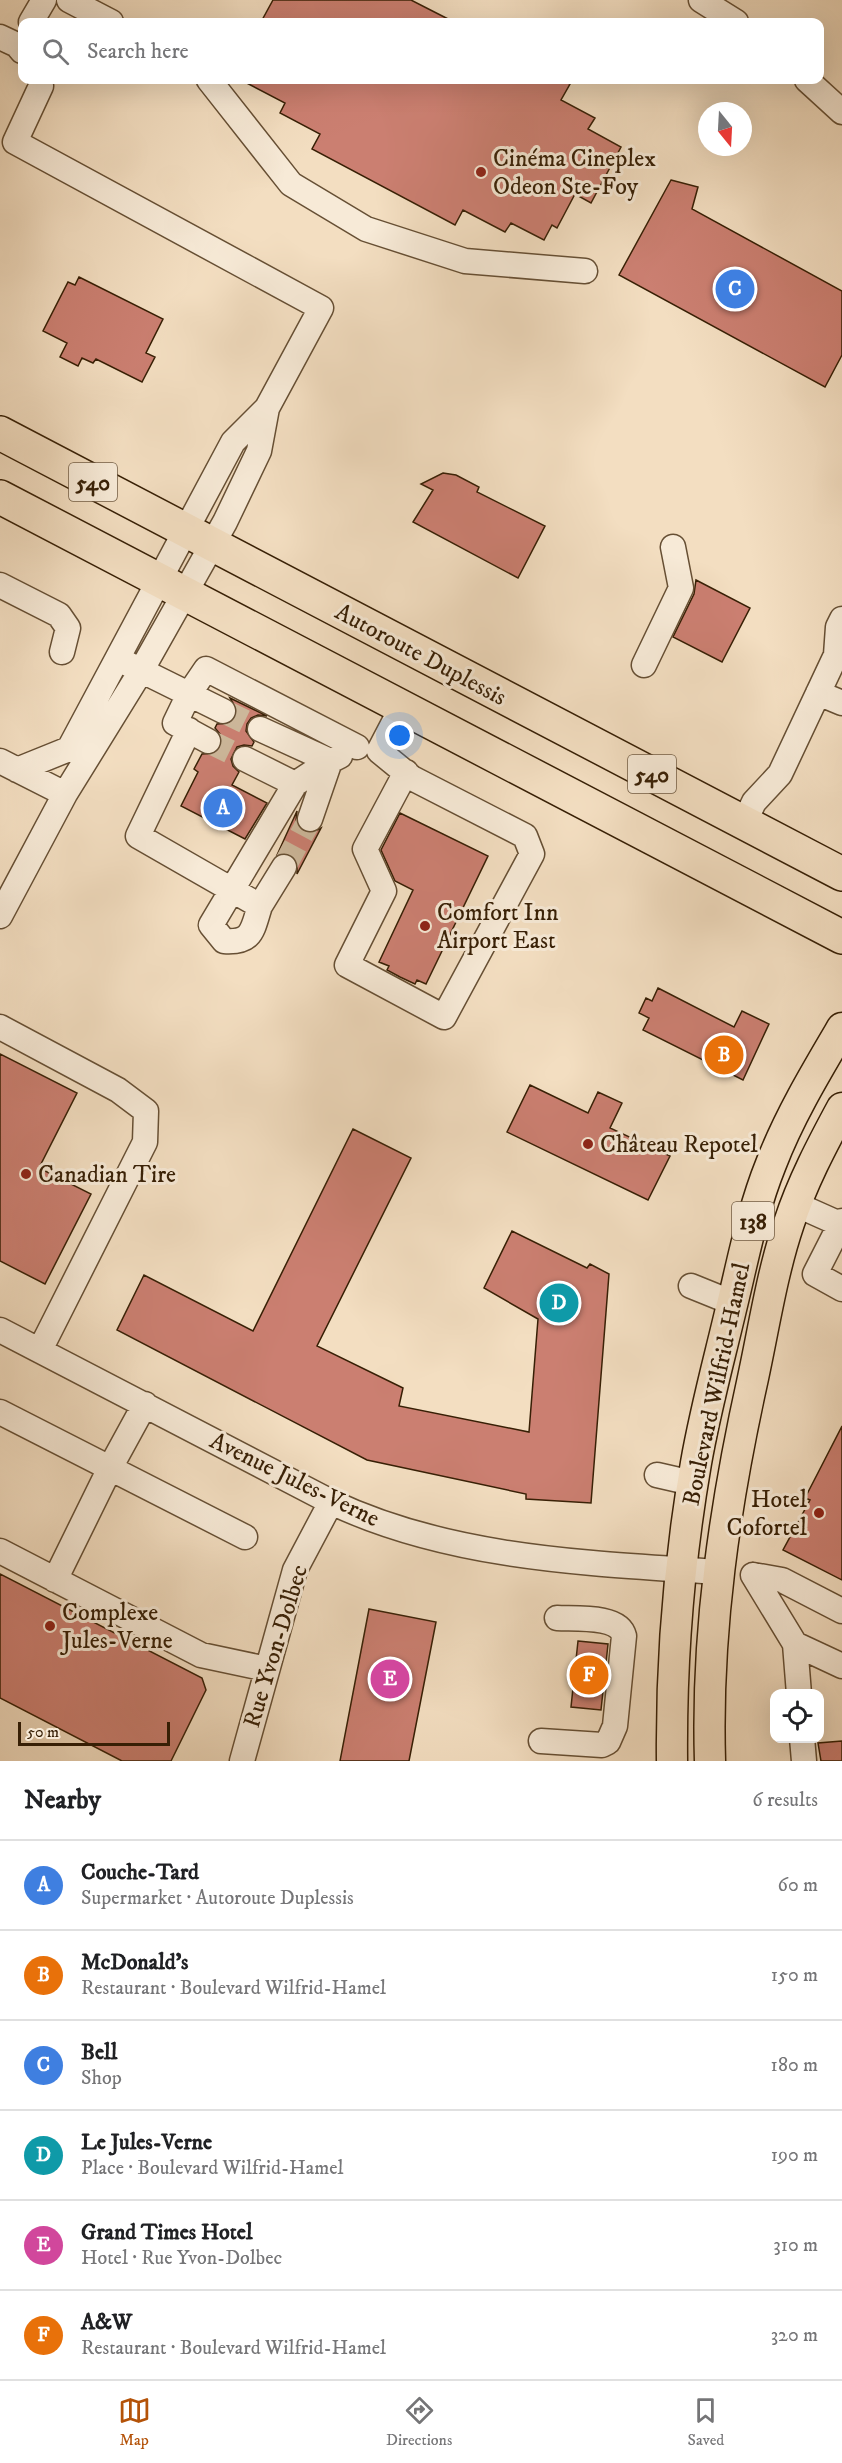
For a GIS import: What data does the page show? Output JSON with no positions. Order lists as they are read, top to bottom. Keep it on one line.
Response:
{"streets":{"highway":["540","Autoroute Duplessis"],"main road":["138","Boulevard Wilfrid-Hamel"],"street":["Avenue Jules-Verne","Rue Yvon-Dolbec"]},"crossings":[["Boulevard Wilfrid-Hamel","Avenue Jules-Verne"],["Avenue Jules-Verne","Rue Yvon-Dolbec"]],"places":["Cinéma Cineplex Odeon Ste-Foy","Comfort Inn Airport East","Château Repotel","Canadian Tire","Hotel Cofortel","Complexe Jules-Verne"],"scale_bar":"50 m","north":"bottom","page":{"search":"Search here","pins":["C","A","B","D","F","E"],"scale":"50 m","heading":["Nearby","6 results"],"list":[{"mark":"A","name":"Couche-Tard","note":"Supermarket · Autoroute Duplessis","value":"60 m"},{"mark":"B","name":"McDonald's","note":"Restaurant · Boulevard Wilfrid-Hamel","value":"150 m"},{"mark":"C","name":"Bell","note":"Shop","value":"180 m"},{"mark":"D","name":"Le Jules-Verne","note":"Place · Boulevard Wilfrid-Hamel","value":"190 m"},{"mark":"E","name":"Grand Times Hotel","note":"Hotel · Rue Yvon-Dolbec","value":"310 m"},{"mark":"F","name":"A&W","note":"Restaurant · Boulevard Wilfrid-Hamel","value":"320 m"}],"nav":["Map","Directions","Saved"]}}
